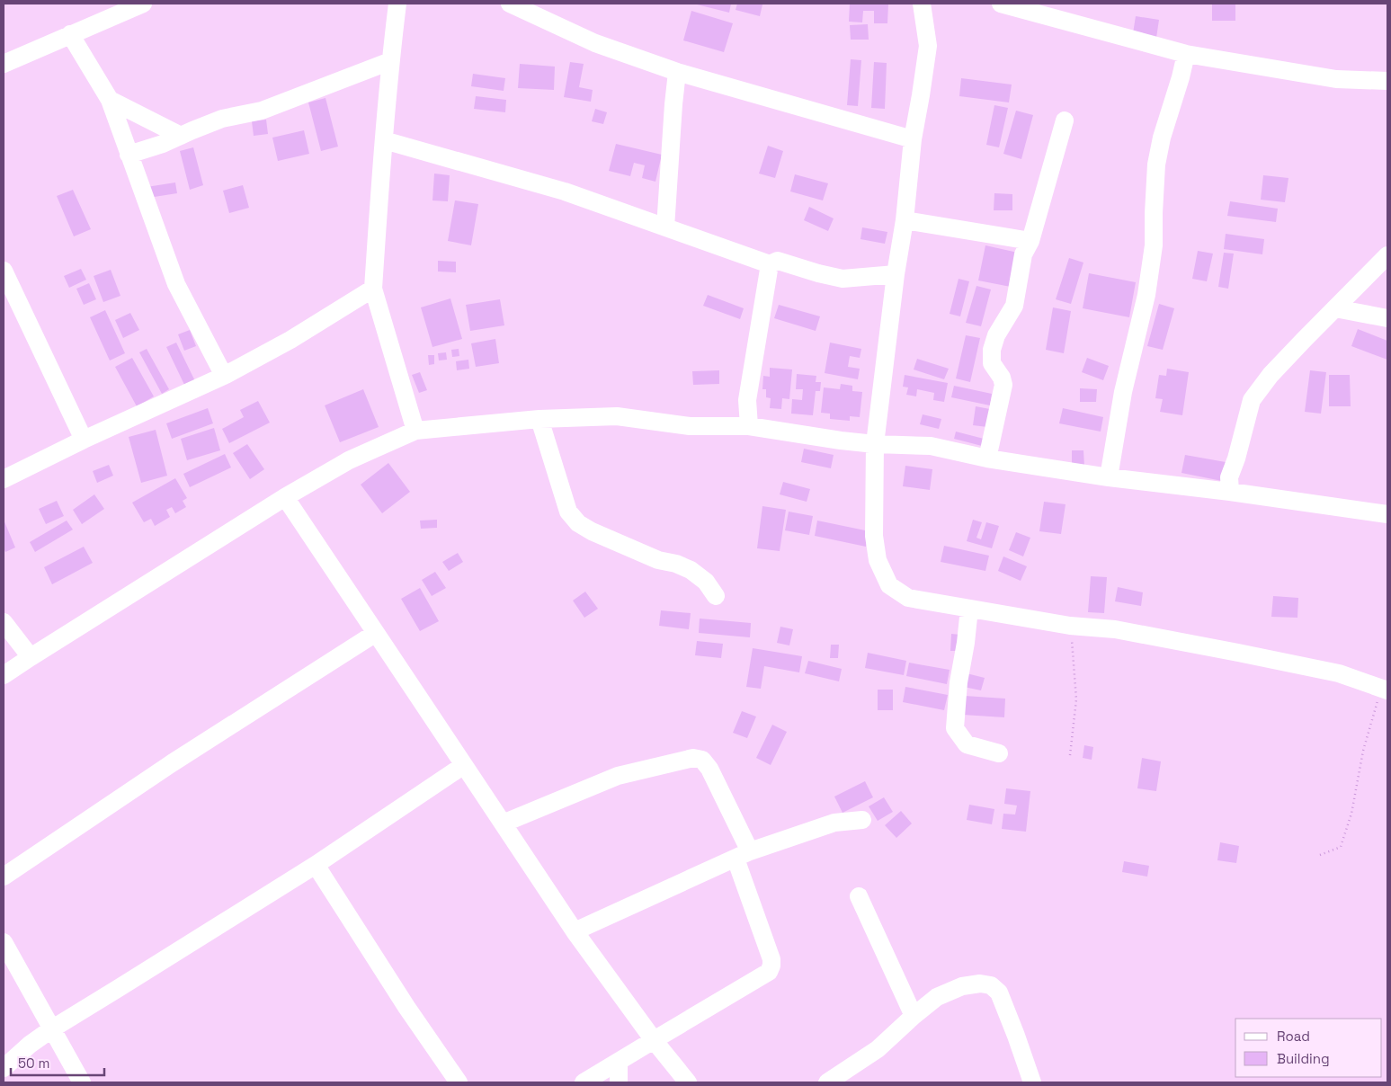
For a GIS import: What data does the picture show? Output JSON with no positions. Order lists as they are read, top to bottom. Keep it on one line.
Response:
{"legend":["Road","Building"],"scale_bar":"50 m"}
